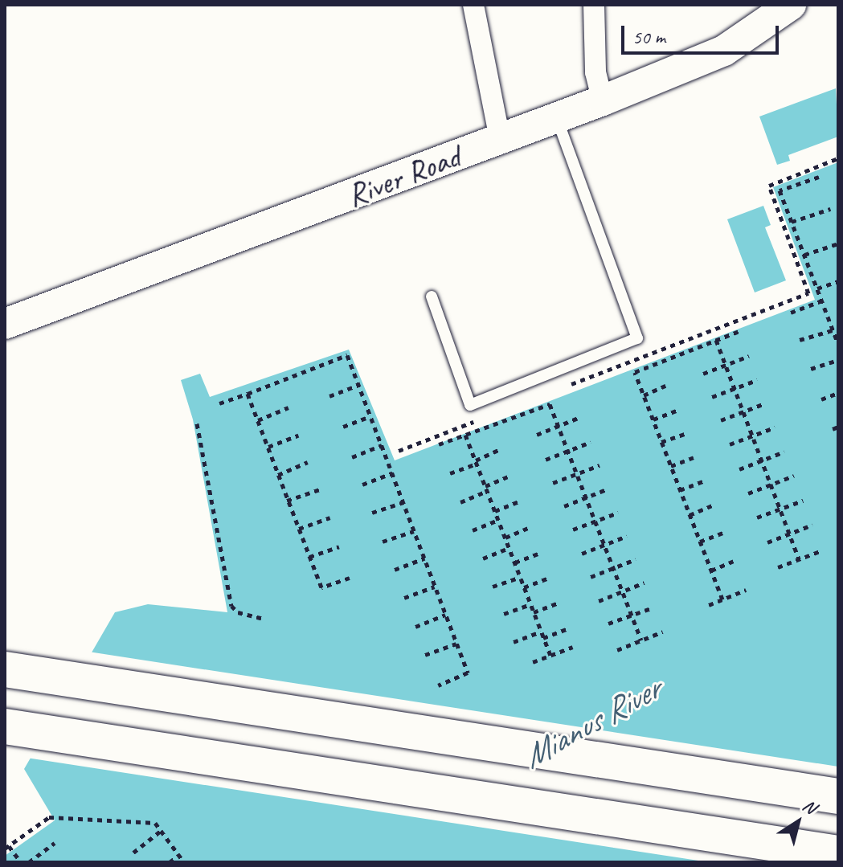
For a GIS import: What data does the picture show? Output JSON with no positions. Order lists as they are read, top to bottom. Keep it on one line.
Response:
{"streets":{"main road":["River Road"]},"water":["Mianus River"],"scale_bar":"50 m","north":"top right"}
